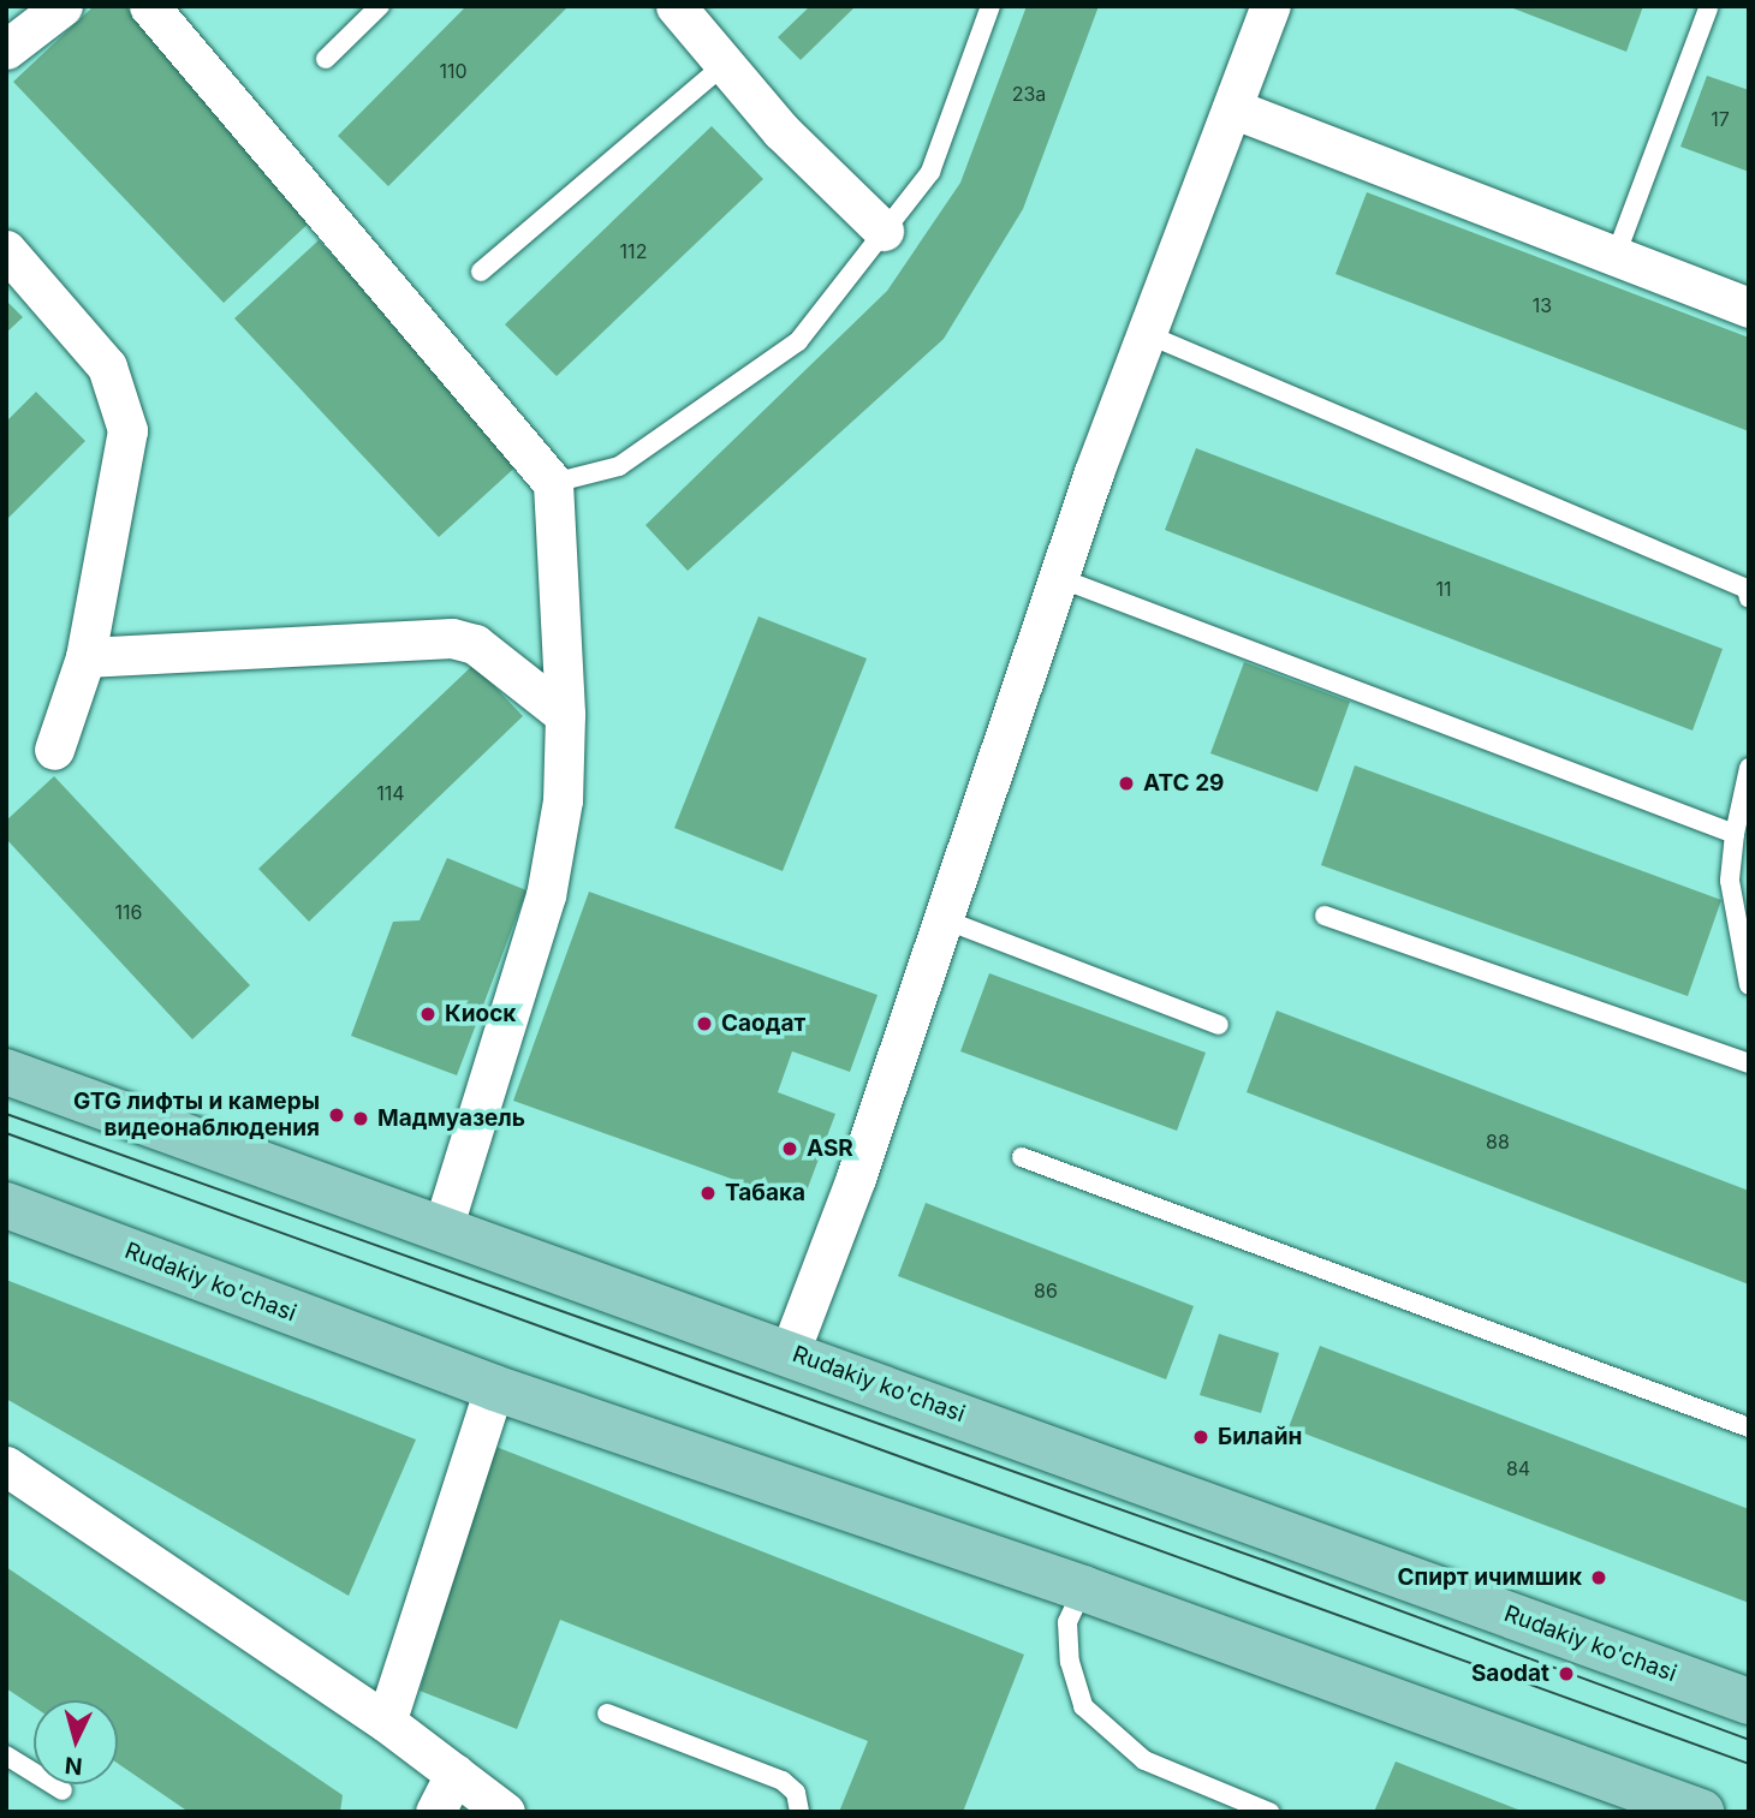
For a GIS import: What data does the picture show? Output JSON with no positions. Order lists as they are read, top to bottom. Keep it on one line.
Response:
{"streets":{"main road":["Rudakiy ko'chasi"]},"places":["АТС 29","Киоск","Саодат","GTG лифты и камеры видеонаблюдения","Мадмуазель","ASR","Табака","Билайн","Спирт ичимшик","Saodat"],"house_numbers":["110","23а","17","112","13","11","114","116","88","86","84"],"north":"bottom"}
